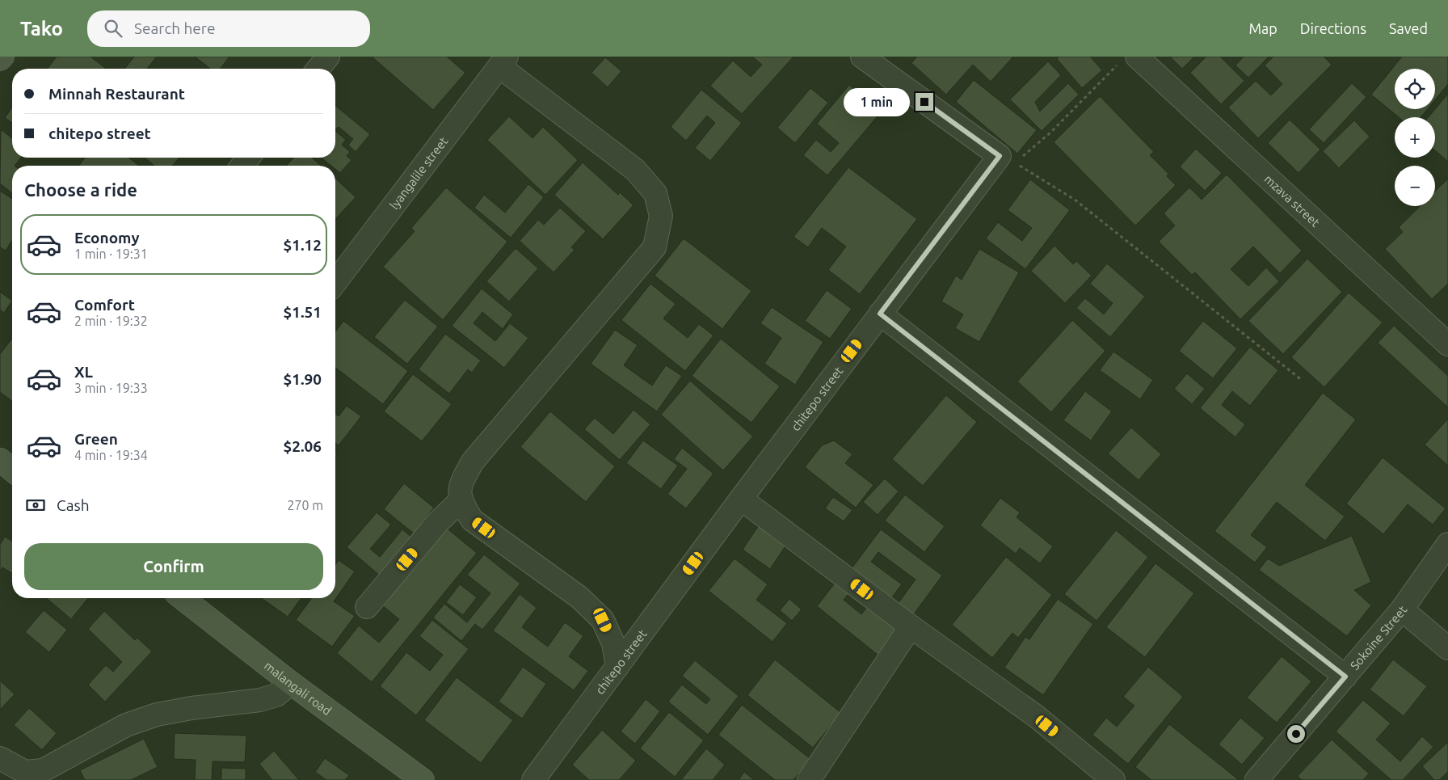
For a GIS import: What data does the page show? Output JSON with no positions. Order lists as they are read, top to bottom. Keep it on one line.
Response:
{"streets":{"street":["lyangalile street","mzava street","chitepo street","Sokoine Street","malangali road"]},"page":{"header":"Tako","search":"Search here","nav":["Map","Directions","Saved"],"map_buttons":["+","−"],"banner":["Minnah Restaurant","chitepo street"],"bubble":"1 min","heading":"Choose a ride","list":[{"name":"Economy","note":"1 min · 19:31","value":"$1.12"},{"name":"Comfort","note":"2 min · 19:32","value":"$1.51"},{"name":"XL","note":"3 min · 19:33","value":"$1.90"},{"name":"Green","note":"4 min · 19:34","value":"$2.06"}],"pay":["Cash","270 m"],"buttons":"Confirm"}}
